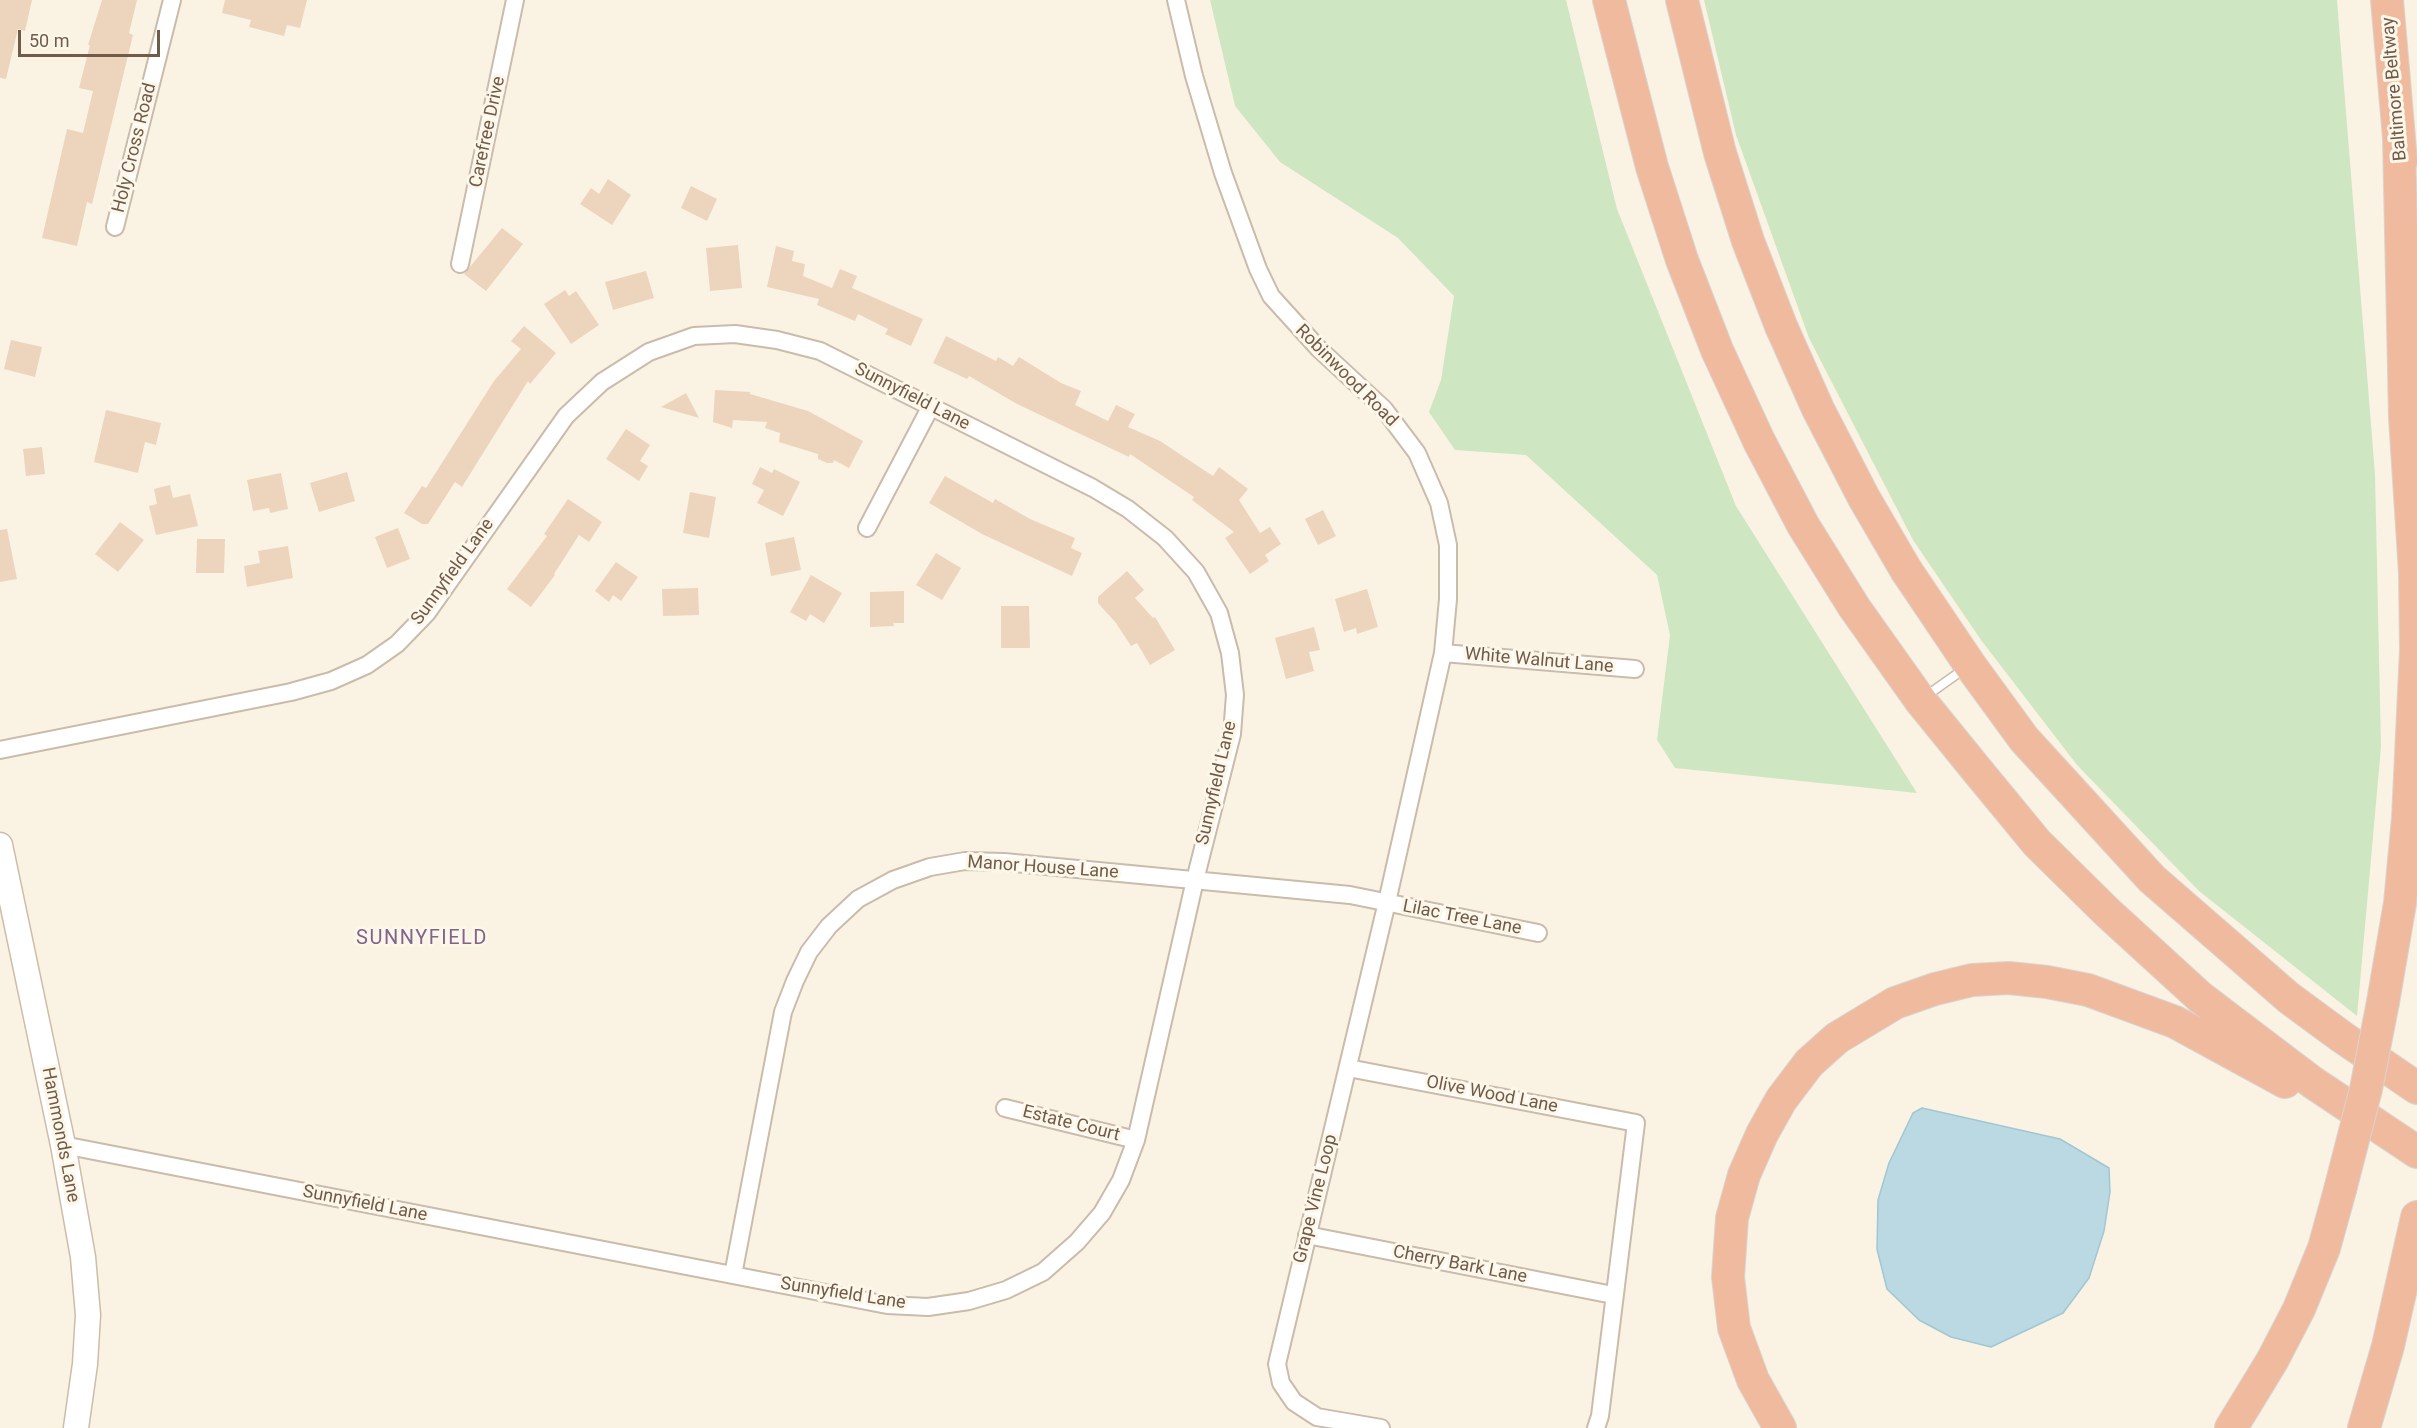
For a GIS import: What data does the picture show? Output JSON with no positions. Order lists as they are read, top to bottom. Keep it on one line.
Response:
{"streets":{"highway":["Baltimore Beltway"],"street":["Carefree Drive","Holy Cross Road","Robinwood Road","Sunnyfield Lane","White Walnut Lane","Manor House Lane","Lilac Tree Lane","Olive Wood Lane","Estate Court","Hammonds Lane","Grape Vine Loop","Cherry Bark Lane"]},"crossings":[["Robinwood Road","White Walnut Lane"],["Robinwood Road","Manor House Lane"],["Robinwood Road","Lilac Tree Lane"],["Robinwood Road","Grape Vine Loop"],["Sunnyfield Lane","Manor House Lane"],["Sunnyfield Lane","Estate Court"],["Sunnyfield Lane","Hammonds Lane"],["Manor House Lane","Lilac Tree Lane"],["Manor House Lane","Grape Vine Loop"],["Lilac Tree Lane","Grape Vine Loop"],["Olive Wood Lane","Grape Vine Loop"],["Olive Wood Lane","Cherry Bark Lane"],["Grape Vine Loop","Cherry Bark Lane"]],"districts":["SUNNYFIELD"],"scale_bar":"50 m"}
